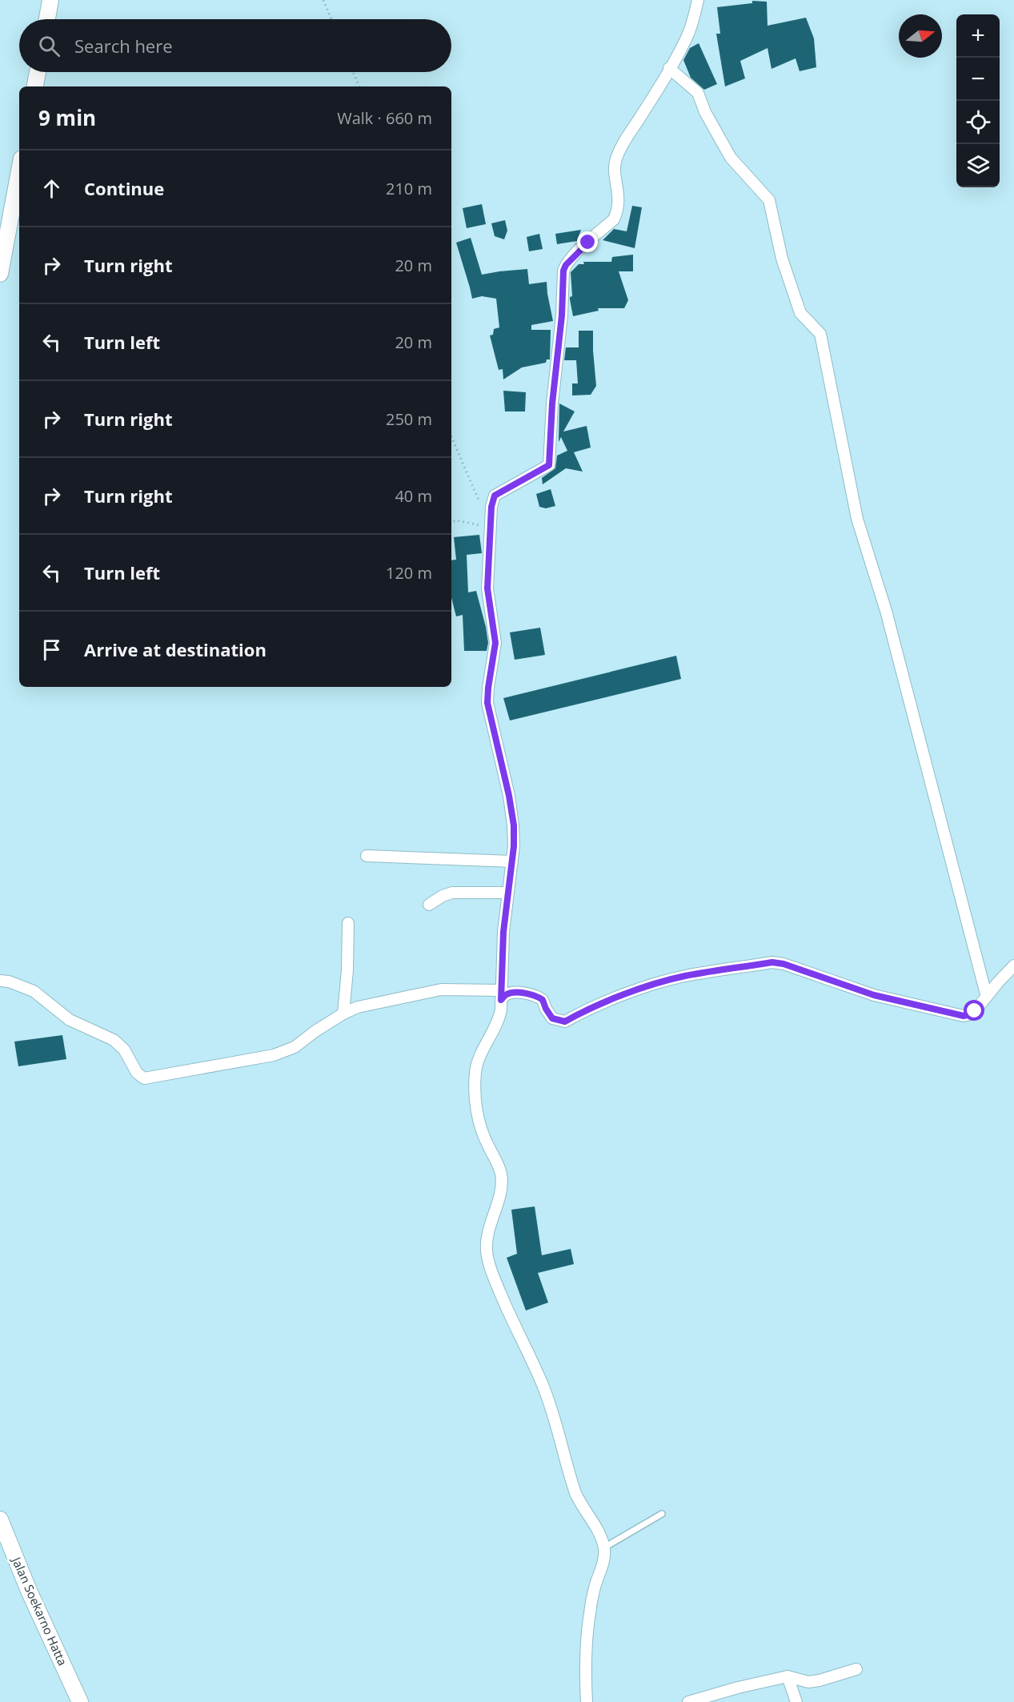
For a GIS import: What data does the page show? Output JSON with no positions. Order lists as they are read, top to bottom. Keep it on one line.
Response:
{"streets":{"street":["Jalan Soekarno Hatta"]},"north":"right","page":{"map_buttons":["+","−"],"search":"Search here","heading":["9 min","Walk · 660 m"],"list":[["Continue","210 m"],["Turn right","20 m"],["Turn left","20 m"],["Turn right","250 m"],["Turn right","40 m"],["Turn left","120 m"],"Arrive at destination"]}}
